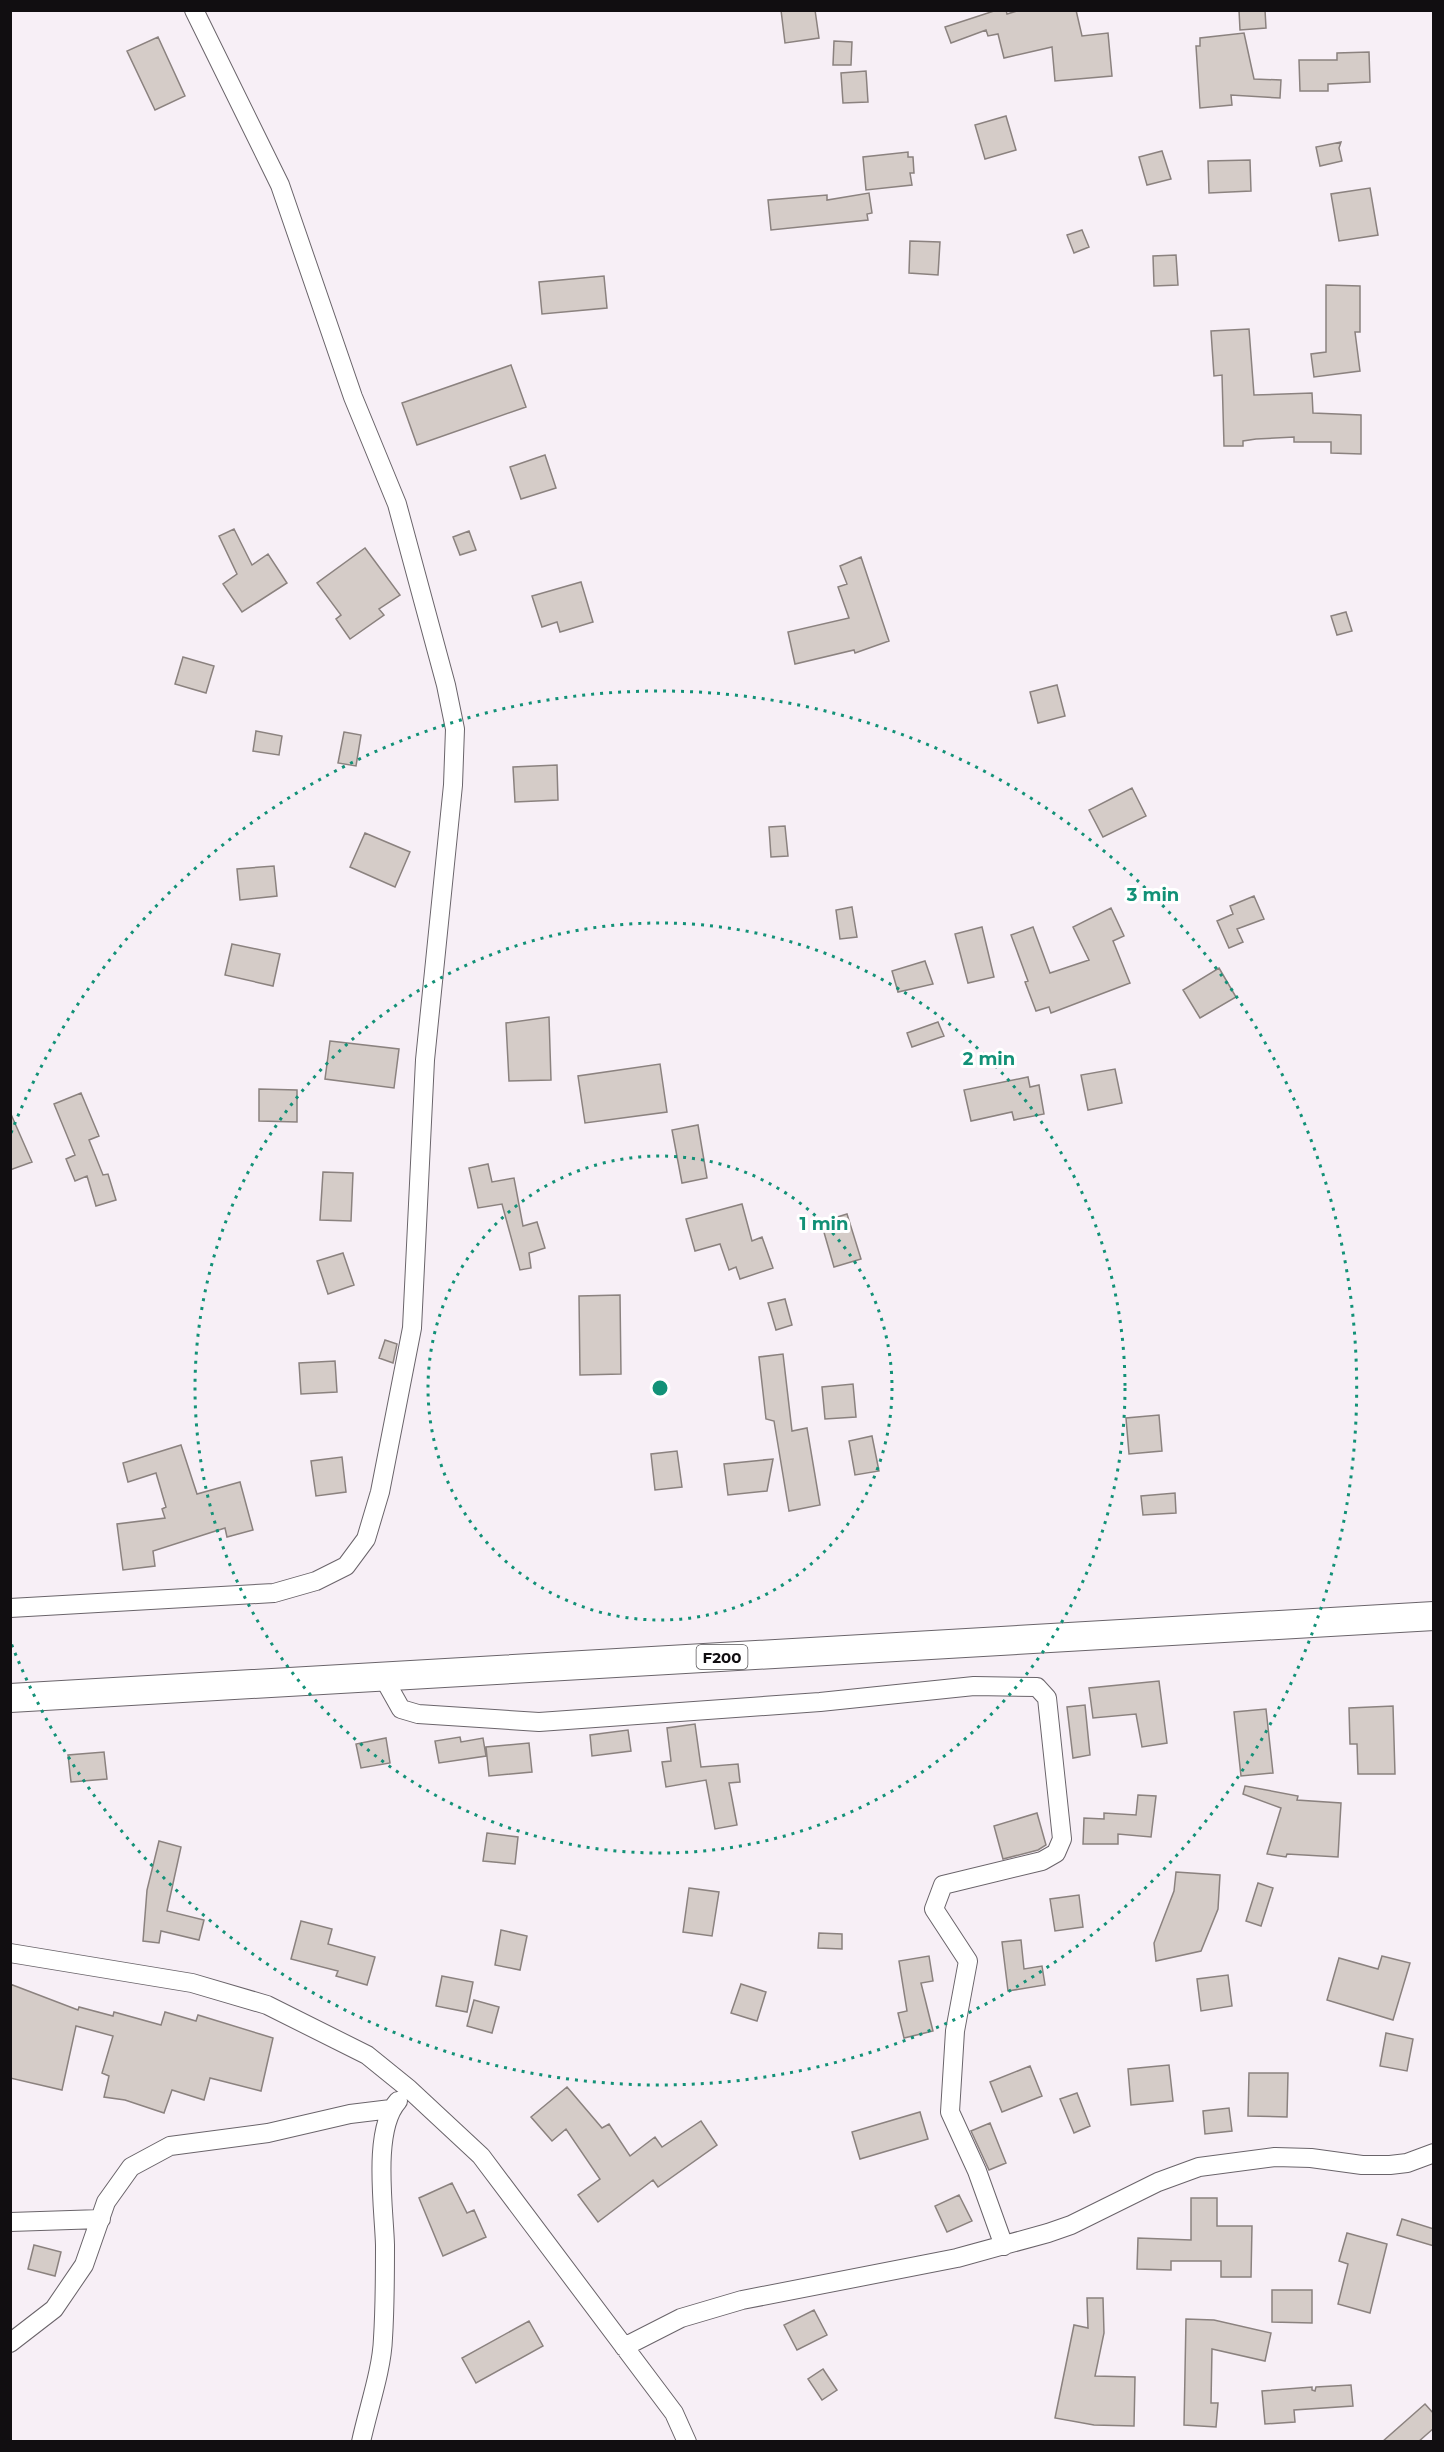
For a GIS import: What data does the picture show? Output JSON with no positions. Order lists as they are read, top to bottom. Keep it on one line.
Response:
{"streets":{"main road":["F200"]},"rings":["3 min","2 min","1 min"]}
